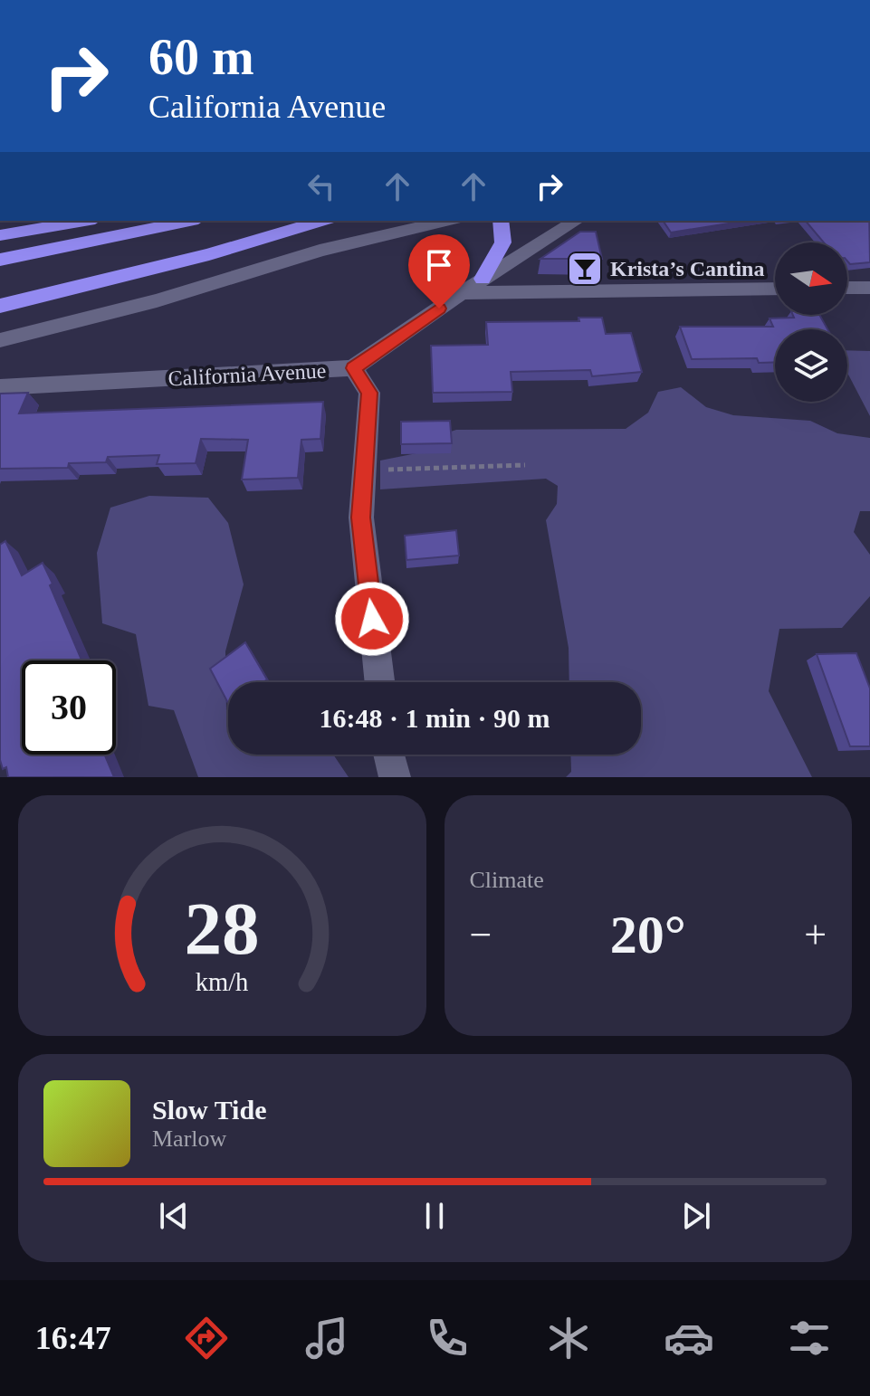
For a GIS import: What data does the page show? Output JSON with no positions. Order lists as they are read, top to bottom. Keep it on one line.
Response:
{"streets":{"street":["California Avenue"]},"places":{"bar":["Krista’s Cantina"]},"north":"right","page":{"turn":["60 m","California Avenue"],"limit":"30","trip":"16:48 · 1 min · 90 m","tile":"Climate","heat":["−","20°","+"],"song":["Slow Tide","Marlow"],"tabs":"16:47","gauge":["28","km/h"]}}
